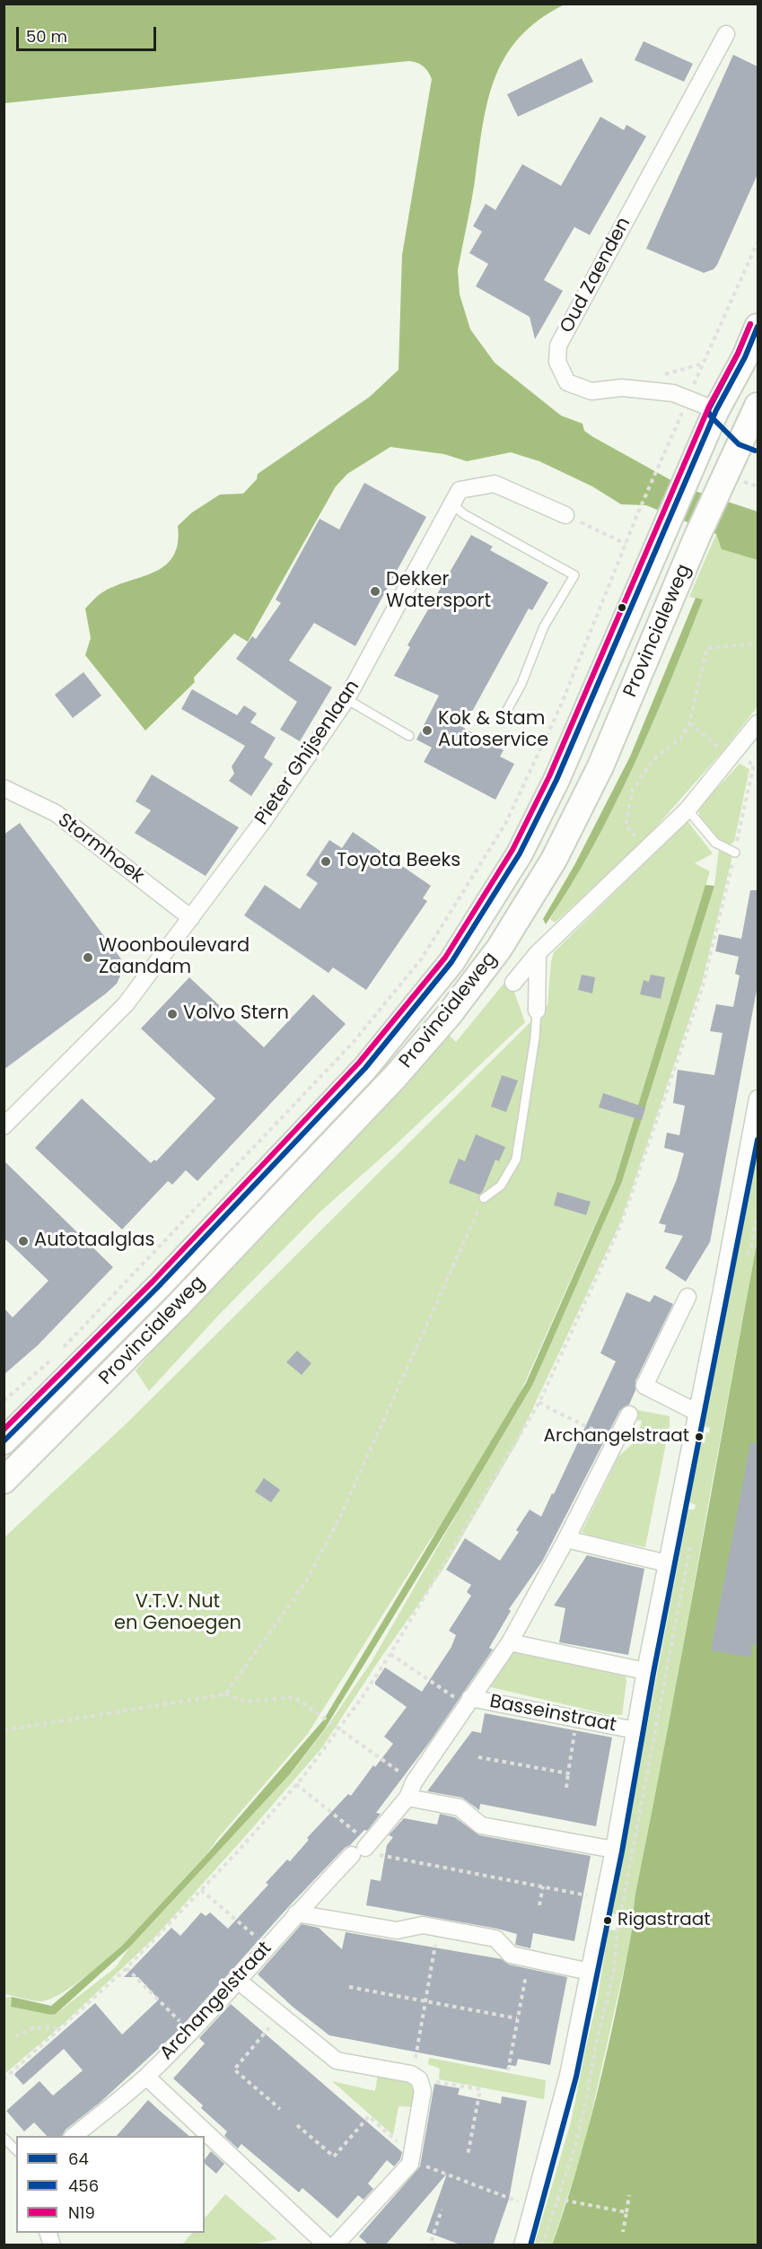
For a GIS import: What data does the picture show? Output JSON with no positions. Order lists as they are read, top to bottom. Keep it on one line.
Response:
{"streets":{"main road":["Provincialeweg"],"street":["Oud Zaenden","Pieter Ghijsenlaan","Stormhoek","Basseinstraat","Archangelstraat"]},"crossings":[["Oud Zaenden","Provincialeweg"],["Pieter Ghijsenlaan","Stormhoek"],["Basseinstraat","Archangelstraat"]],"parks":["V.T.V. Nut en Genoegen"],"places":["Dekker Watersport","Kok & Stam Autoservice","Toyota Beeks","Woonboulevard Zaandam","Volvo Stern","Autotaalglas","Archangelstraat","Rigastraat"],"lines":["transit line 456","transit line N19","transit line 64"],"legend":["64","456","N19"],"scale_bar":"50 m"}
